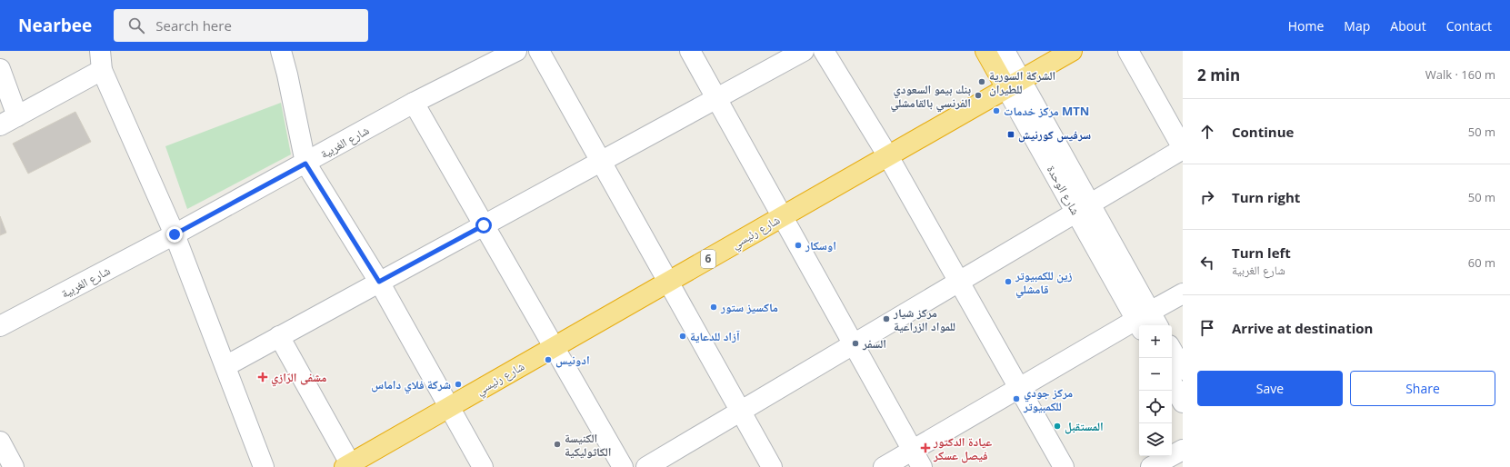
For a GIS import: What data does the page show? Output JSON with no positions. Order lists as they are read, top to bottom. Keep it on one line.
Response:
{"streets":{"highway":["شارع الوحدة","شارع رئيسي","6"],"street":["شارع الغربية"]},"crossings":[["شارع الوحدة","شارع رئيسي"]],"places":{"other":["الشركة السورية للطيران","بنك بيمو السعودي الفرنسي بالقامشلي","مركز خدمات MTN","اوسكار","زين للكمبيوتر قامشلي","ماكسيز ستور","مركز شيار للمواد الزراعية","آزاد للدعاية","السفر","ادونيس","شركة فلاي داماس","مركز جودي للكمبيوتر","المستقبل","الكنيسة الكاثوليكية"],"transit":["سرفيس كورنيش"],"health":["مشفى الرّازي","عيادة الدكتور فيصل عسكر"]},"page":{"header":"Nearbee","search":"Search here","nav":["Home","Map","About","Contact"],"heading":["2 min","Walk · 160 m"],"list":[["Continue","50 m"],["Turn right","50 m"],["Turn left","شارع الغربية","60 m"],"Arrive at destination"],"map_buttons":["+","−"],"buttons":["Save","Share"]}}
